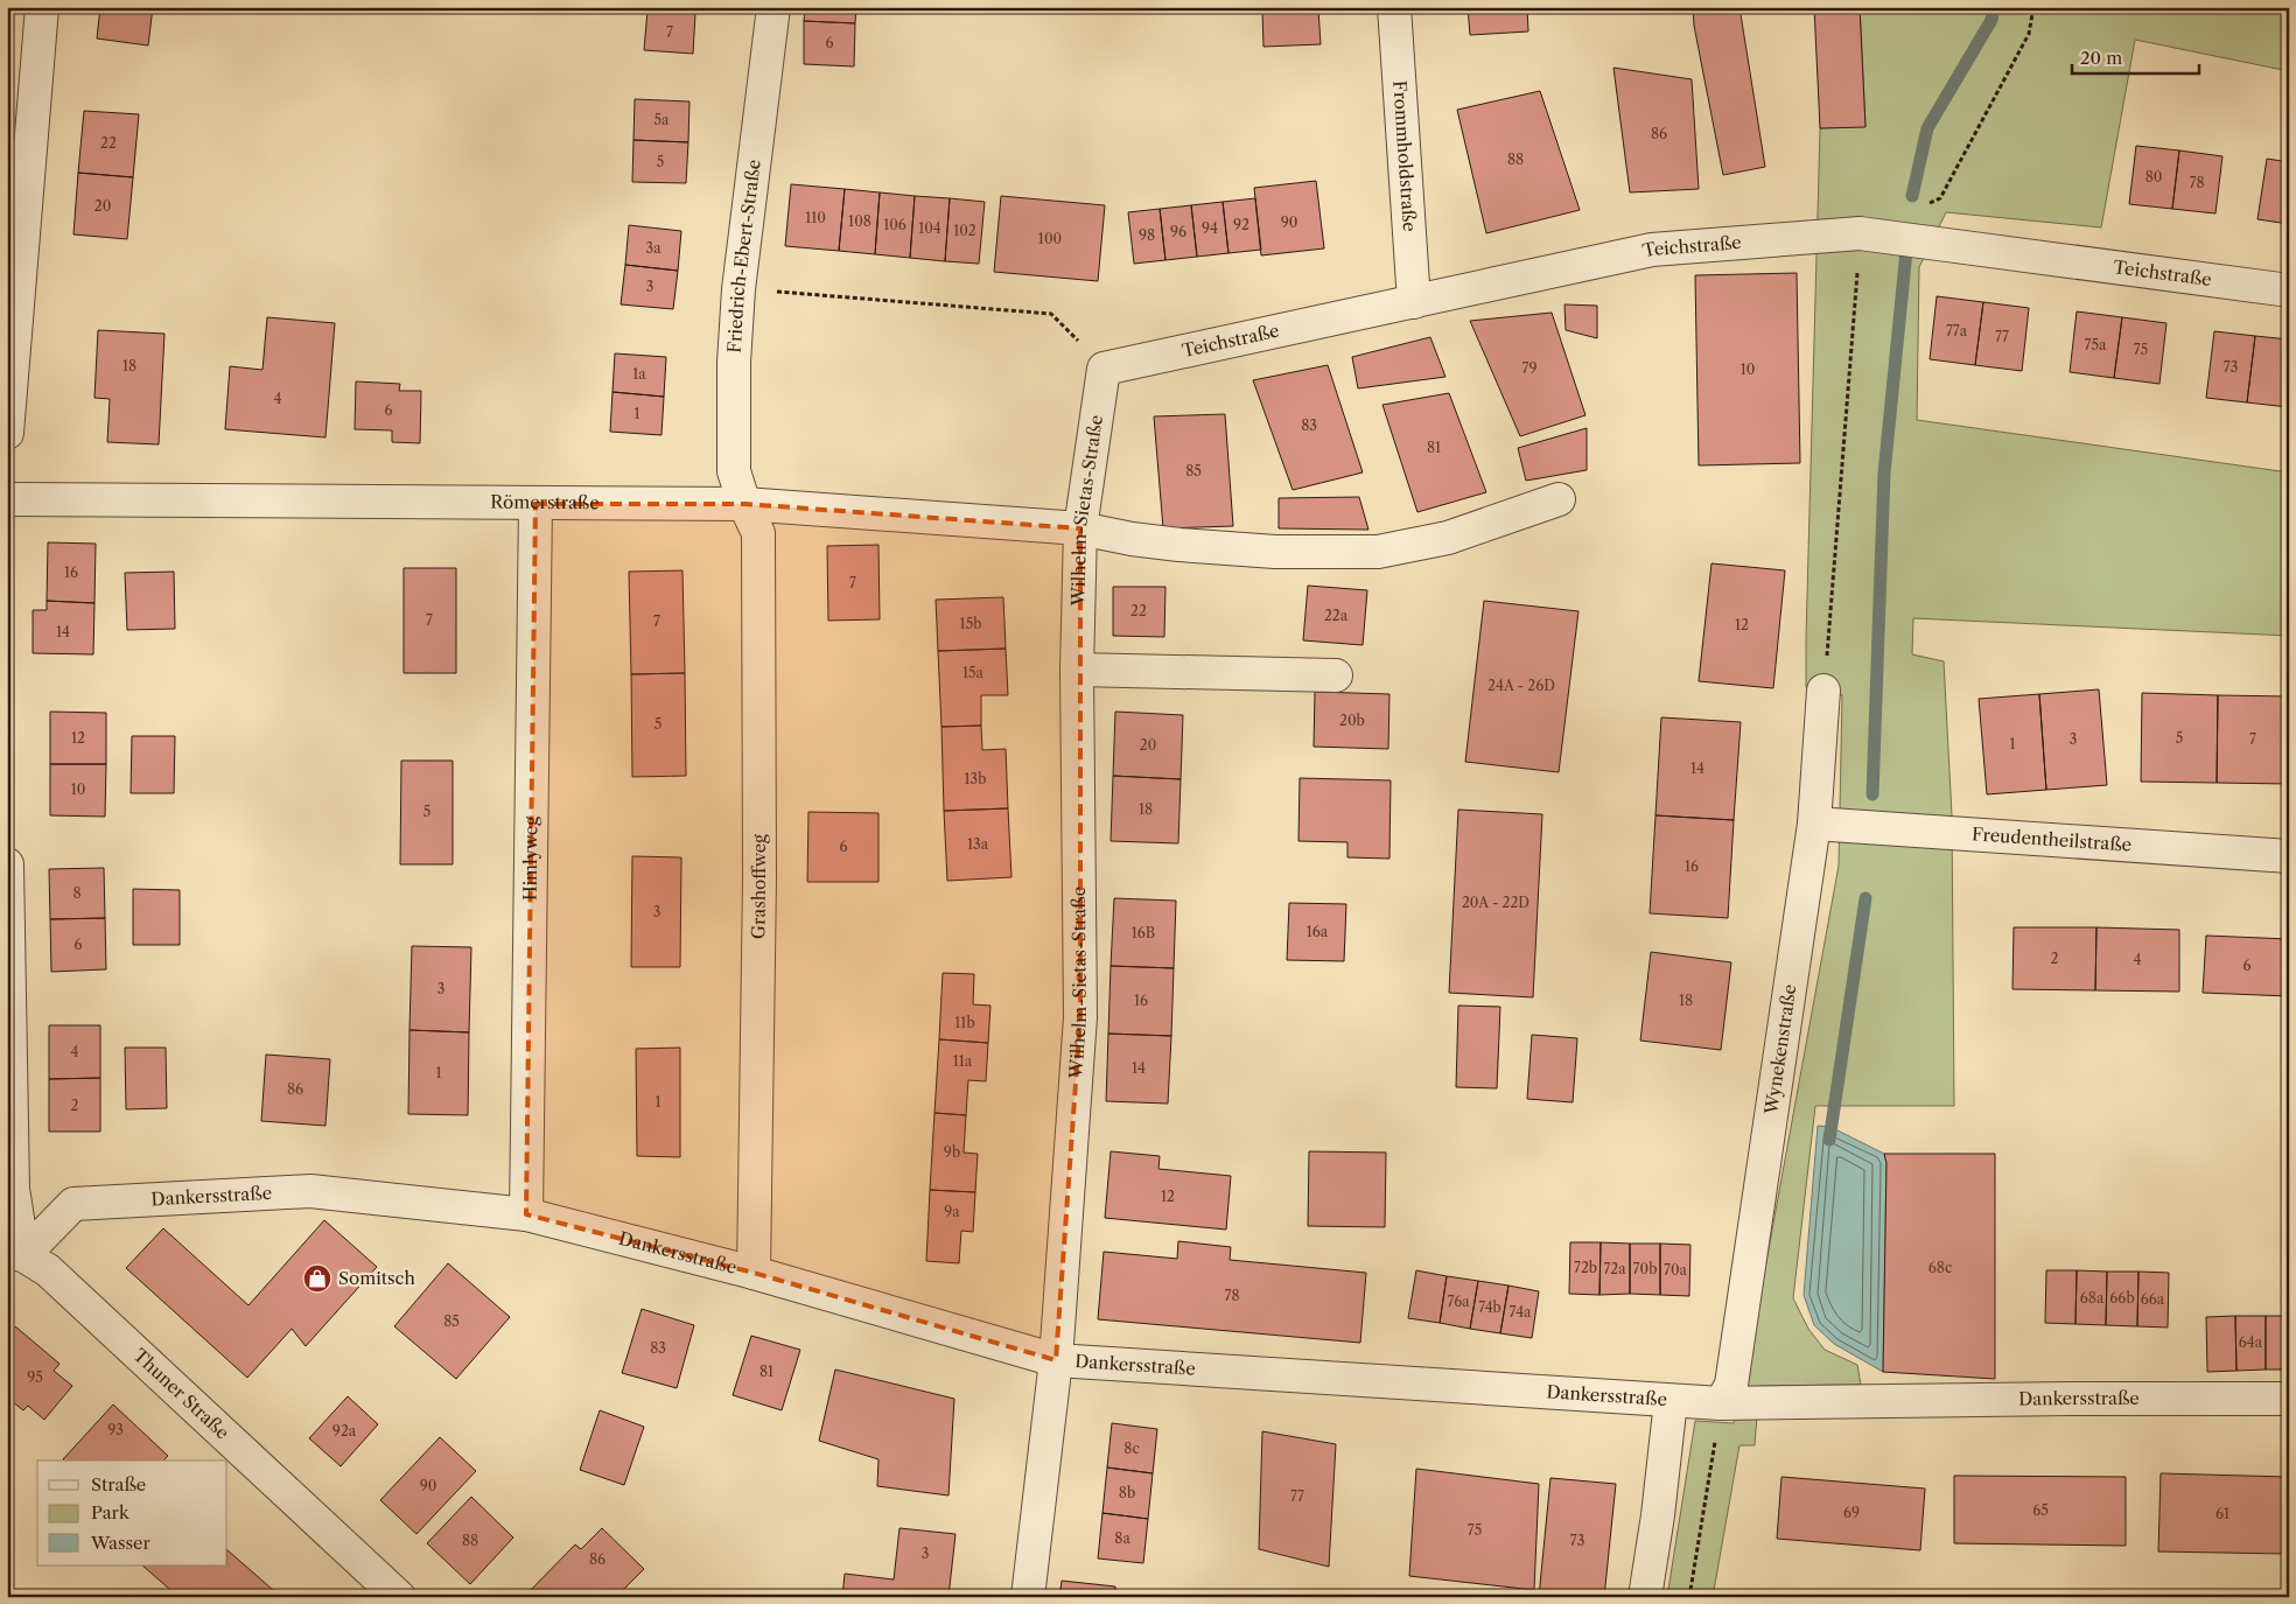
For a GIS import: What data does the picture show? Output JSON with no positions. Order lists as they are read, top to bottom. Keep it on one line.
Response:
{"streets":{"street":["Frommholdstraße","Teichstraße","Friedrich-Ebert-Straße","Römerstraße","Wilhelm-Sietas-Straße","Freudentheilstraße","Himlyweg","Grashoffweg","Wynekenstraße","Dankersstraße","Thuner Straße"]},"crossings":[["Frommholdstraße","Teichstraße"],["Teichstraße","Wilhelm-Sietas-Straße"],["Friedrich-Ebert-Straße","Römerstraße"],["Friedrich-Ebert-Straße","Grashoffweg"],["Römerstraße","Wilhelm-Sietas-Straße"],["Römerstraße","Himlyweg"],["Römerstraße","Grashoffweg"],["Wilhelm-Sietas-Straße","Dankersstraße"],["Freudentheilstraße","Wynekenstraße"],["Himlyweg","Dankersstraße"],["Grashoffweg","Dankersstraße"],["Wynekenstraße","Dankersstraße"],["Dankersstraße","Thuner Straße"]],"places":{"shop":["Somitsch"]},"house_numbers":["7","6","5a","86","22","88","5","80","78","20","110","108","90","106","92","104","94","102","96","98","100","3a","3","77a","77","75a","75","18","73","79","10","1a","4","6","1","83","81","85","16","7","22","22a","7","7","15b","12","14","15a","24A - 26D","20b","5","12","5","3","7","1","20","14","13b","10","18","5","13a","6","16","8","20A - 22D","3","16a","16B","6","2","4","6","3","16","18","11b","4","11a","14","1","86","1","2","9b","12","9a","72b","68c","72a","70b","70a","78","68a","66b","66a","76a","74b","74a","85","64a","83","81","95","93","92a","8c","90","8b","77","65","69","61","75","8a","88","73","3","86"],"legend":["Straße","Park","Wasser"],"scale_bar":"20 m"}
